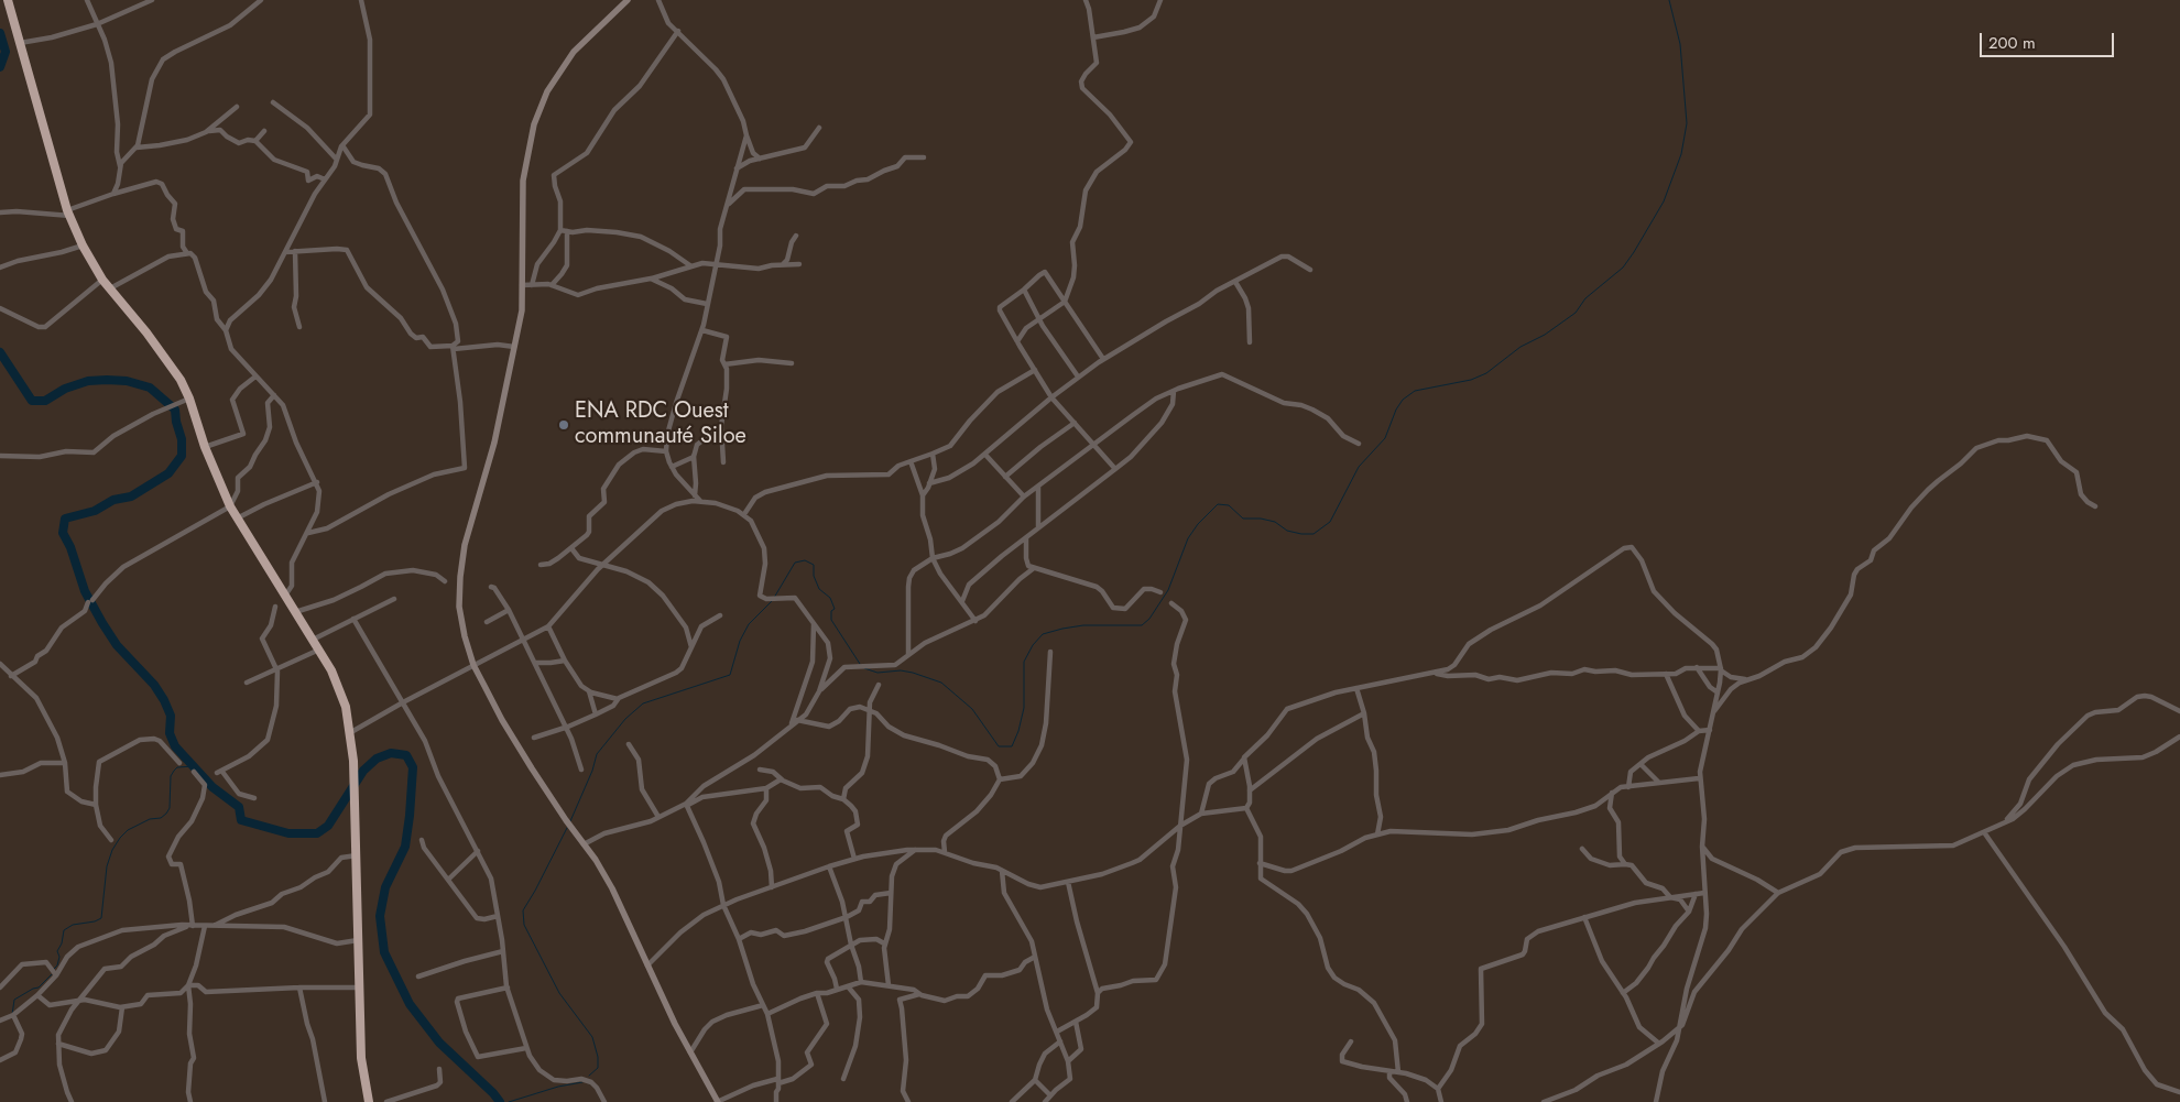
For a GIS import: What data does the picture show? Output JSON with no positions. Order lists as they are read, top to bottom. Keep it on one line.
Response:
{"places":["ENA RDC Ouest communauté Siloe"],"scale_bar":"200 m"}
